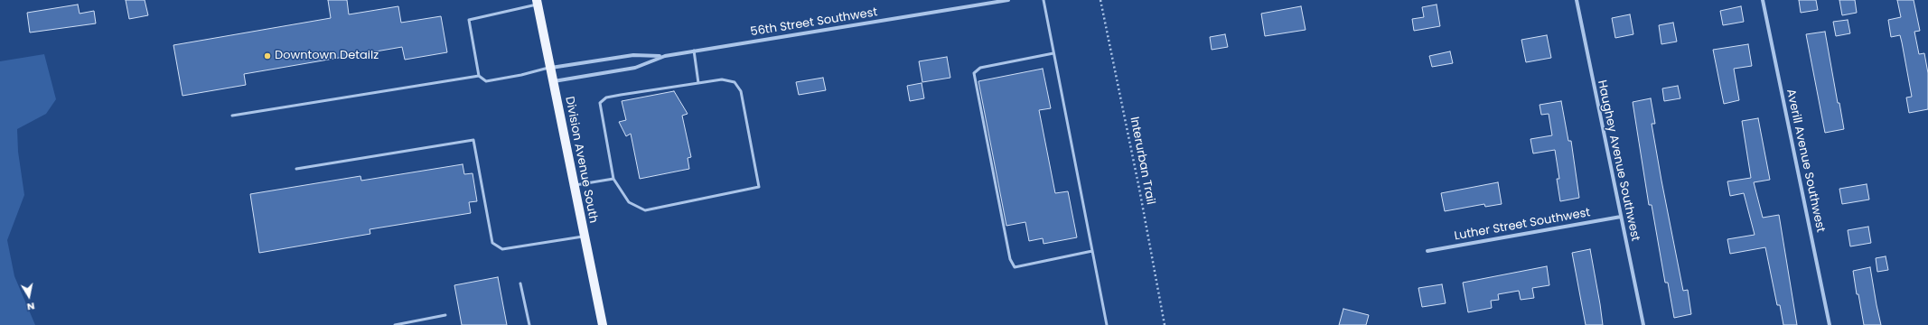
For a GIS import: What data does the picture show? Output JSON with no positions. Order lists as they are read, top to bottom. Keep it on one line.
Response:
{"streets":{"main road":["Division Avenue South"],"street":["56th Street Southwest","Haughey Avenue Southwest","Averill Avenue Southwest","Luther Street Southwest"],"path":["Interurban Trail"]},"crossings":[["56th Street Southwest","Division Avenue South"],["Haughey Avenue Southwest","Luther Street Southwest"]],"places":["Downtown Detailz"],"north":"bottom"}
